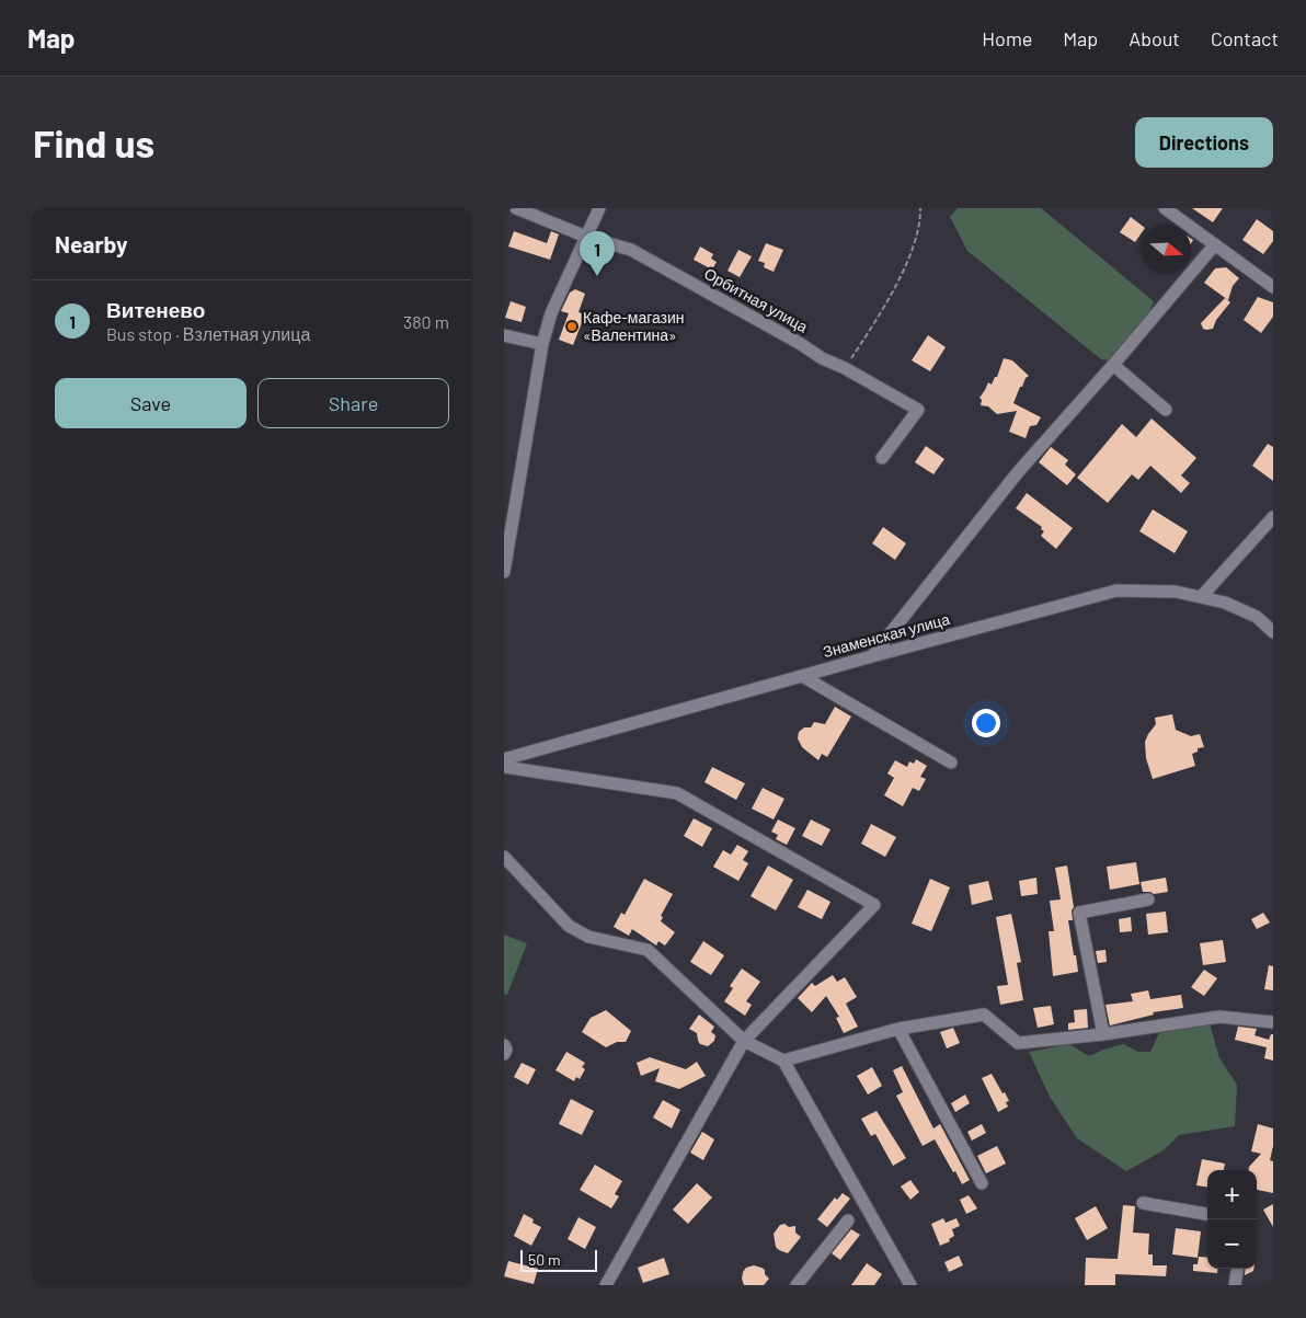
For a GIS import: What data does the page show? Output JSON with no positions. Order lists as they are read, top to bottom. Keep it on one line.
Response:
{"streets":{"street":["Орбитная улица","Знаменская улица"]},"places":["Кафе-магазин «Валентина»"],"scale_bar":"50 m","north":"right","page":{"header":"Map","nav":["Home","Map","About","Contact"],"buttons":["Directions",["Save","Share"]],"title":"Find us","heading":"Nearby","pins":"1","list":[{"mark":"1","name":"Витенево","note":"Bus stop · Взлетная улица","value":"380 m"}],"map_buttons":["+","−"],"scale":"50 m"}}
